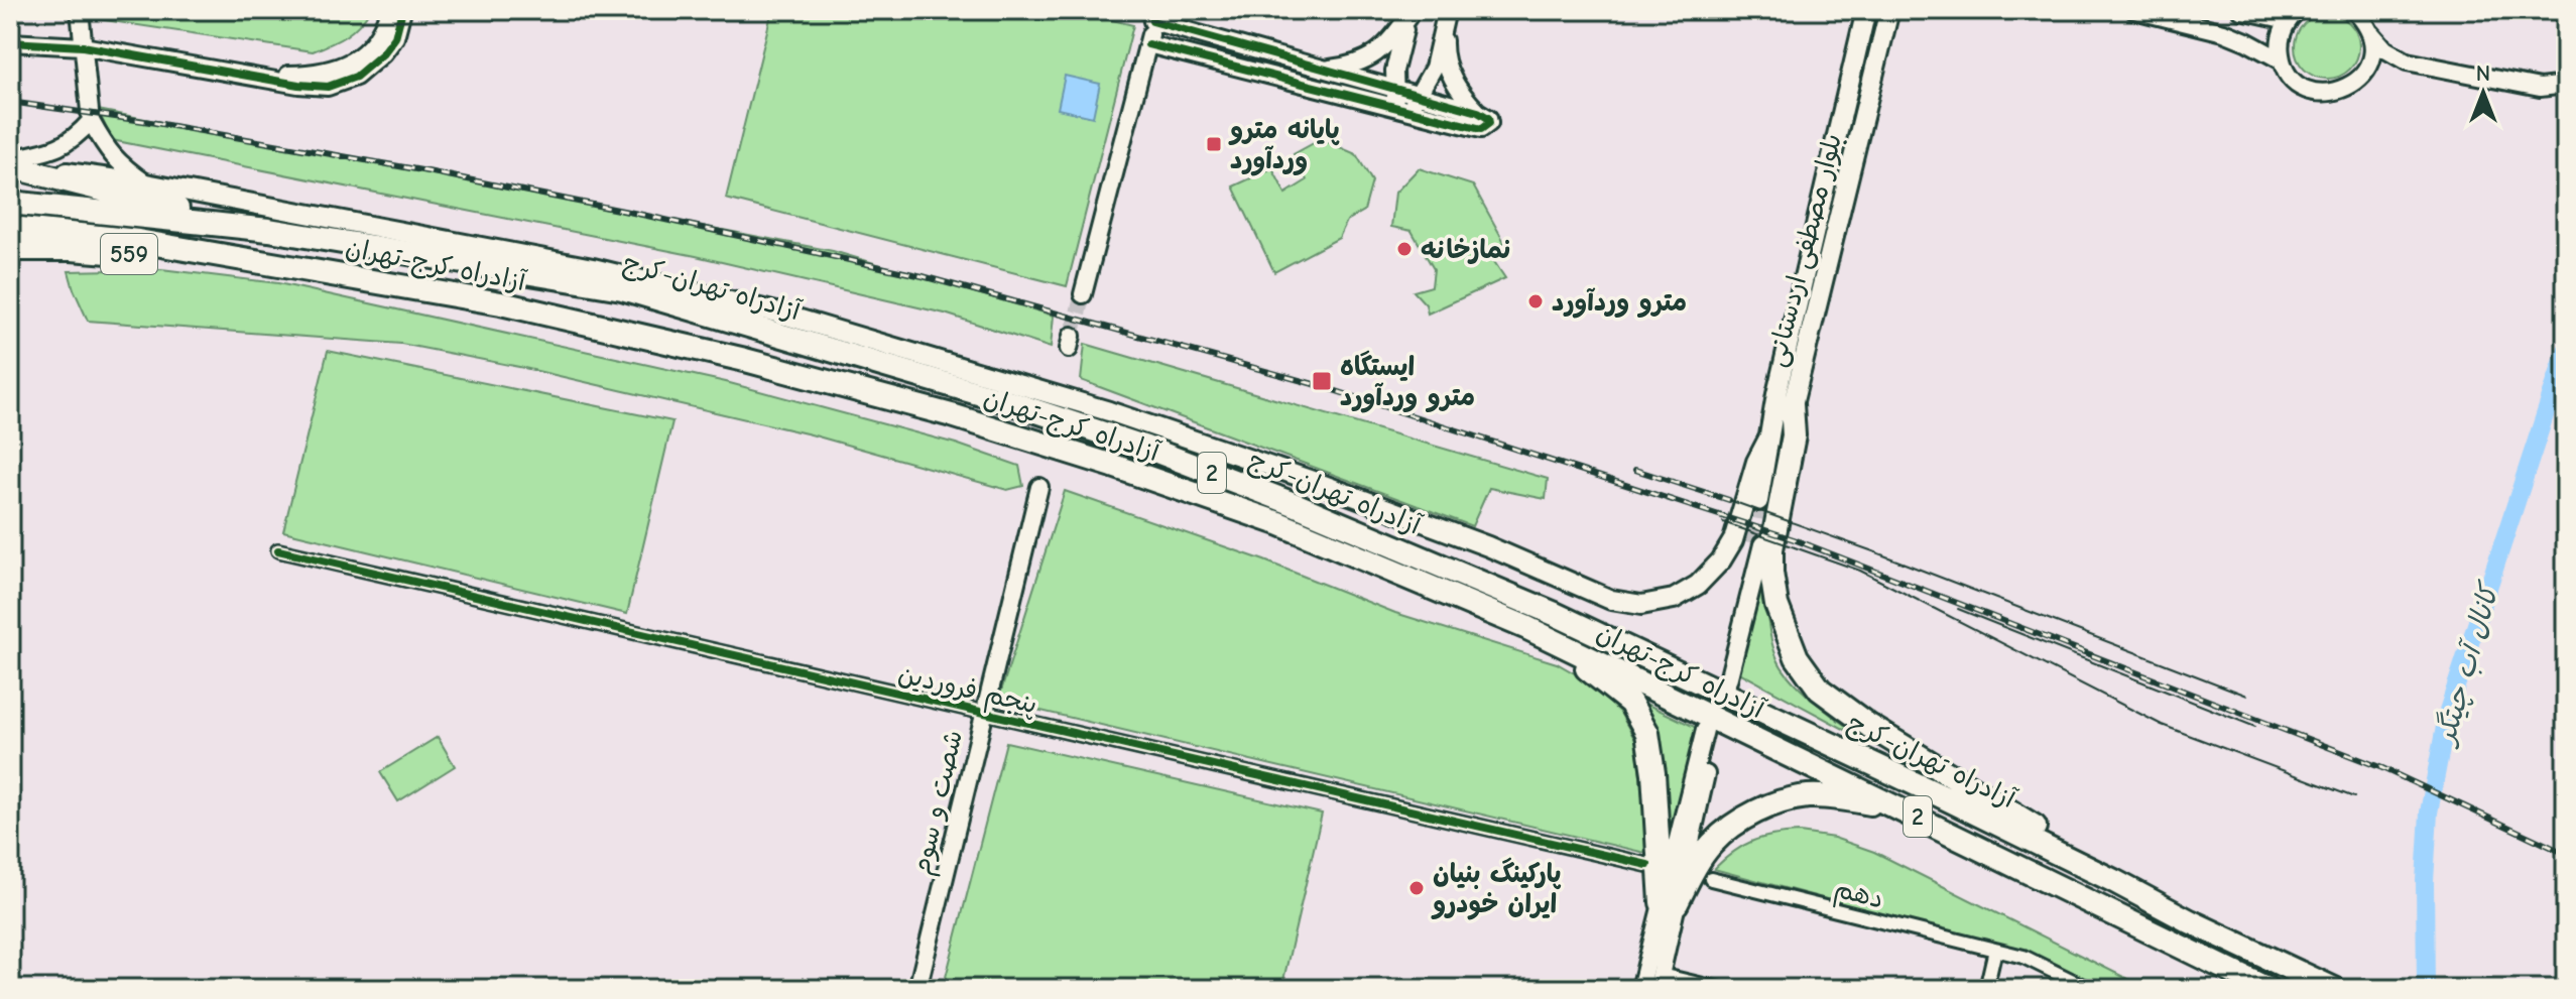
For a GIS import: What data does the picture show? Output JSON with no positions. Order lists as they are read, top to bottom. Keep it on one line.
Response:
{"streets":{"highway":["559","آزادراه کرج-تهران","آزادراه تهران-کرج","2"],"main road":["بلوار مصطفی اردستانی"],"street":["پنجم فروردین","شصت و سوم","دهم"]},"crossings":[["559","آزادراه کرج-تهران"],["پنجم فروردین","شصت و سوم"]],"water":["کانال آب چیتگر"],"places":{"transit":["پایانه مترو وردآورد","ایستگاه مترو وردآورد"],"other":["نمازخانه","مترو وردآورد","پارکینگ بنیان ایران خودرو"]},"north":"top"}
